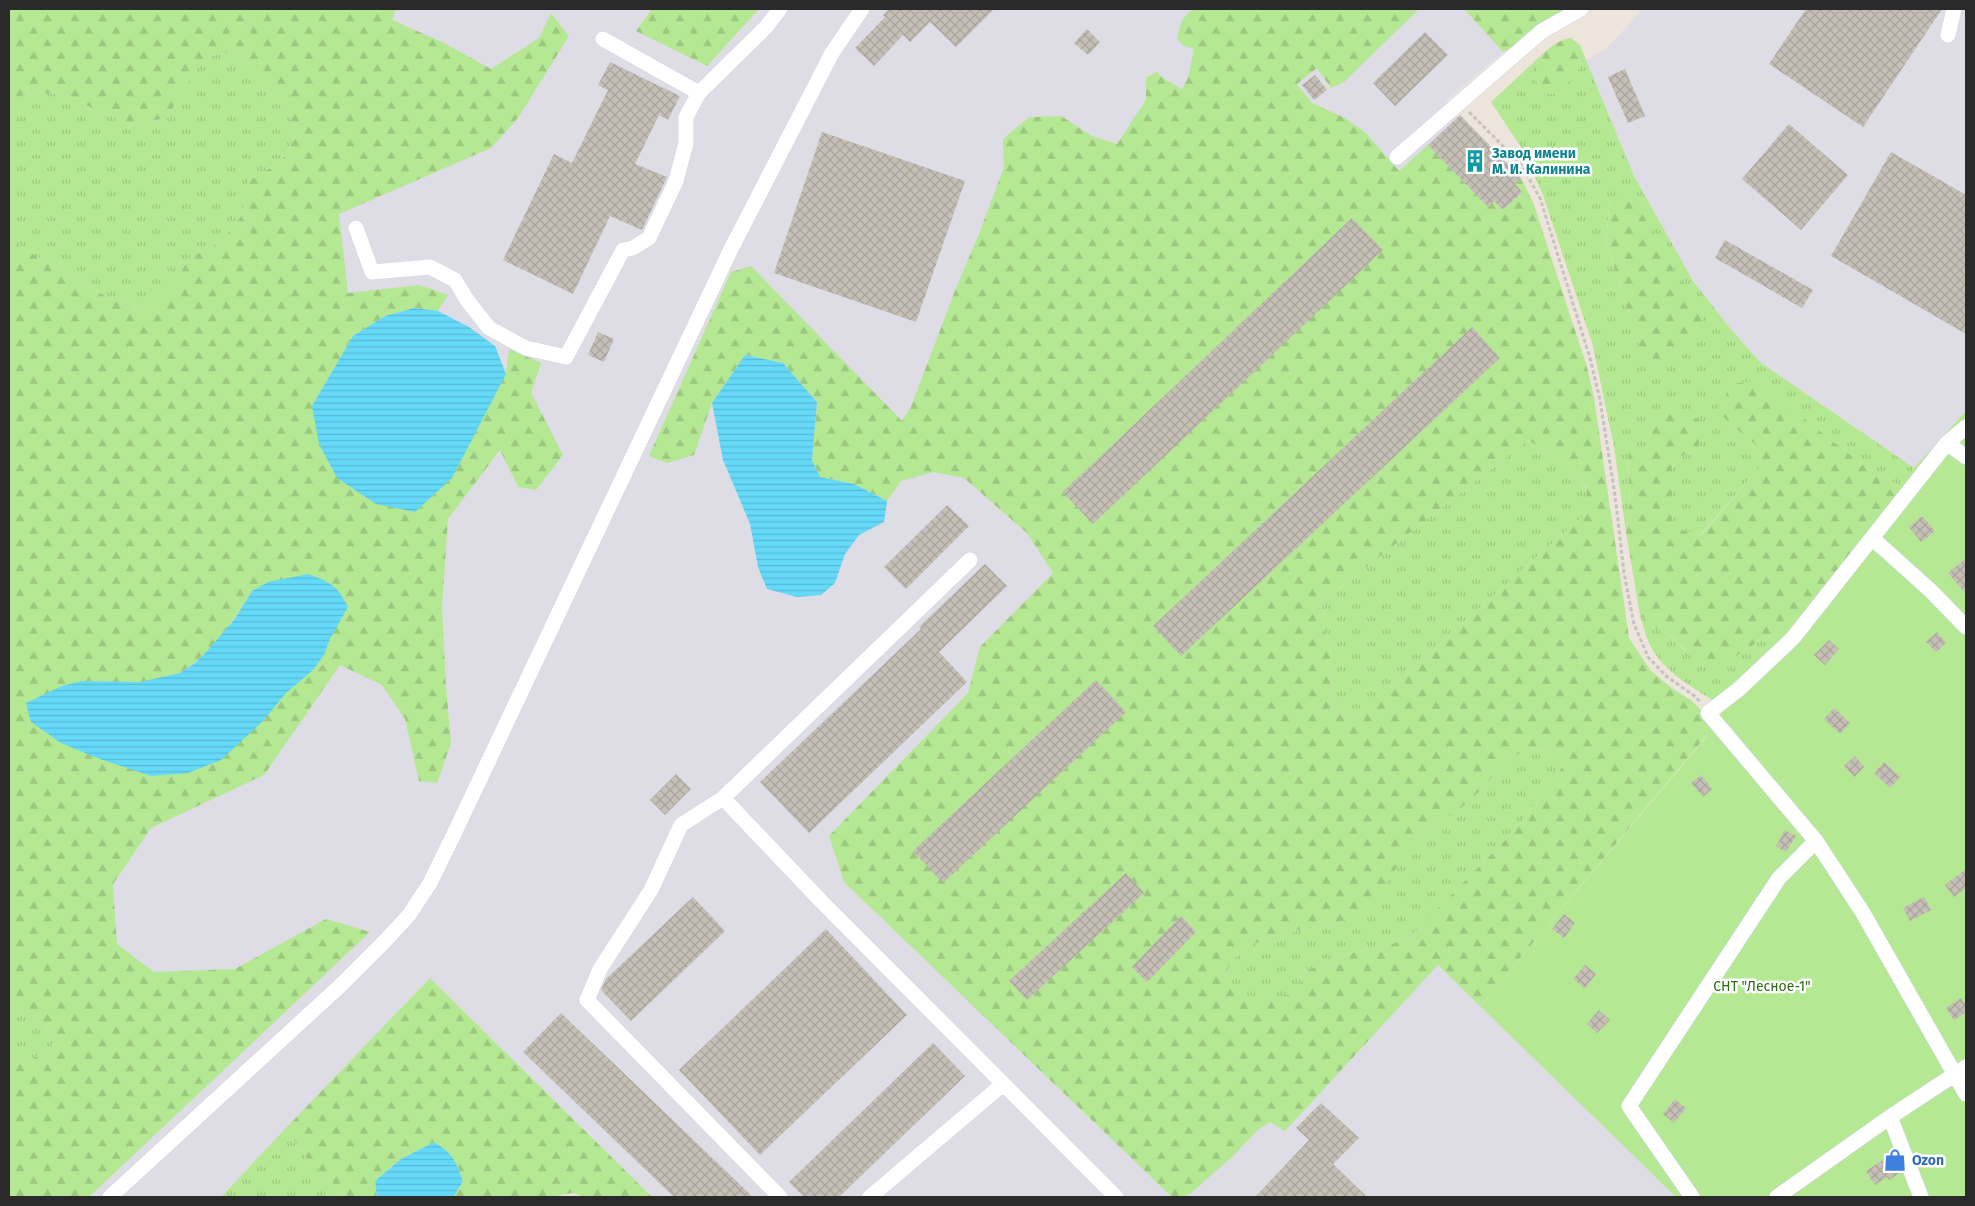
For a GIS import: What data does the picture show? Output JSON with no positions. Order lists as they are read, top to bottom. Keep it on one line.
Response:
{"parks":["СНТ \"Лесное-1\""],"places":{"building":["Завод имени М. И. Калинина"],"shop":["Ozon"]}}
